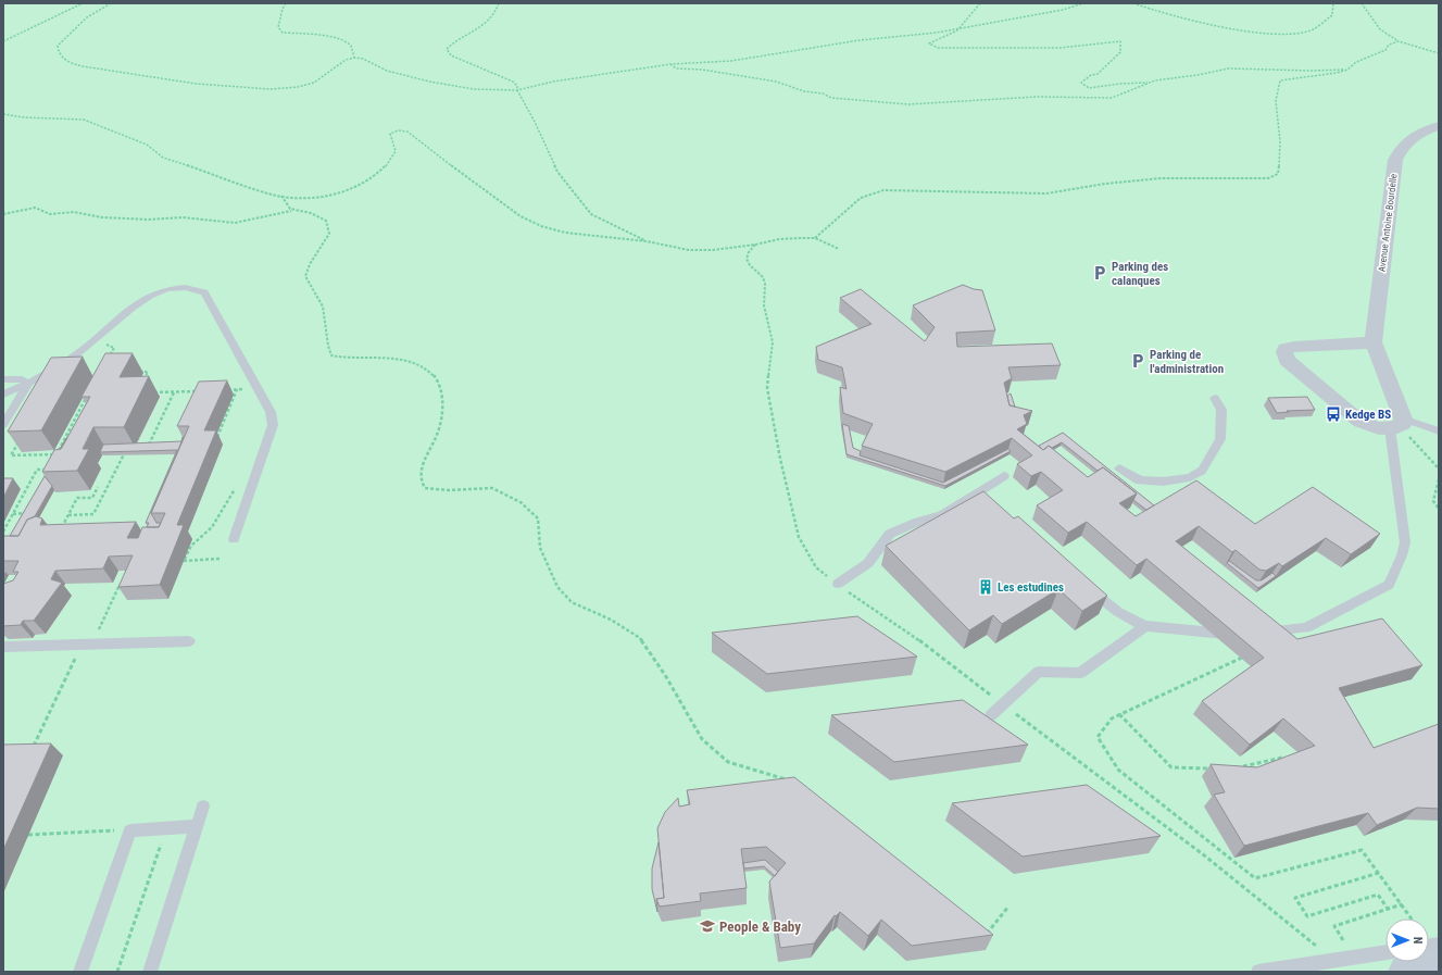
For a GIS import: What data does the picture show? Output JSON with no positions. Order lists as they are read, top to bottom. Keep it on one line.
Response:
{"streets":{"street":["Avenue Antoine Bourdelle"]},"places":{"parking":["Parking des calanques","Parking de l'administration"],"bus stop":["Kedge BS"],"building":["Les estudines"],"school or university":["People & Baby"]},"north":"right"}
